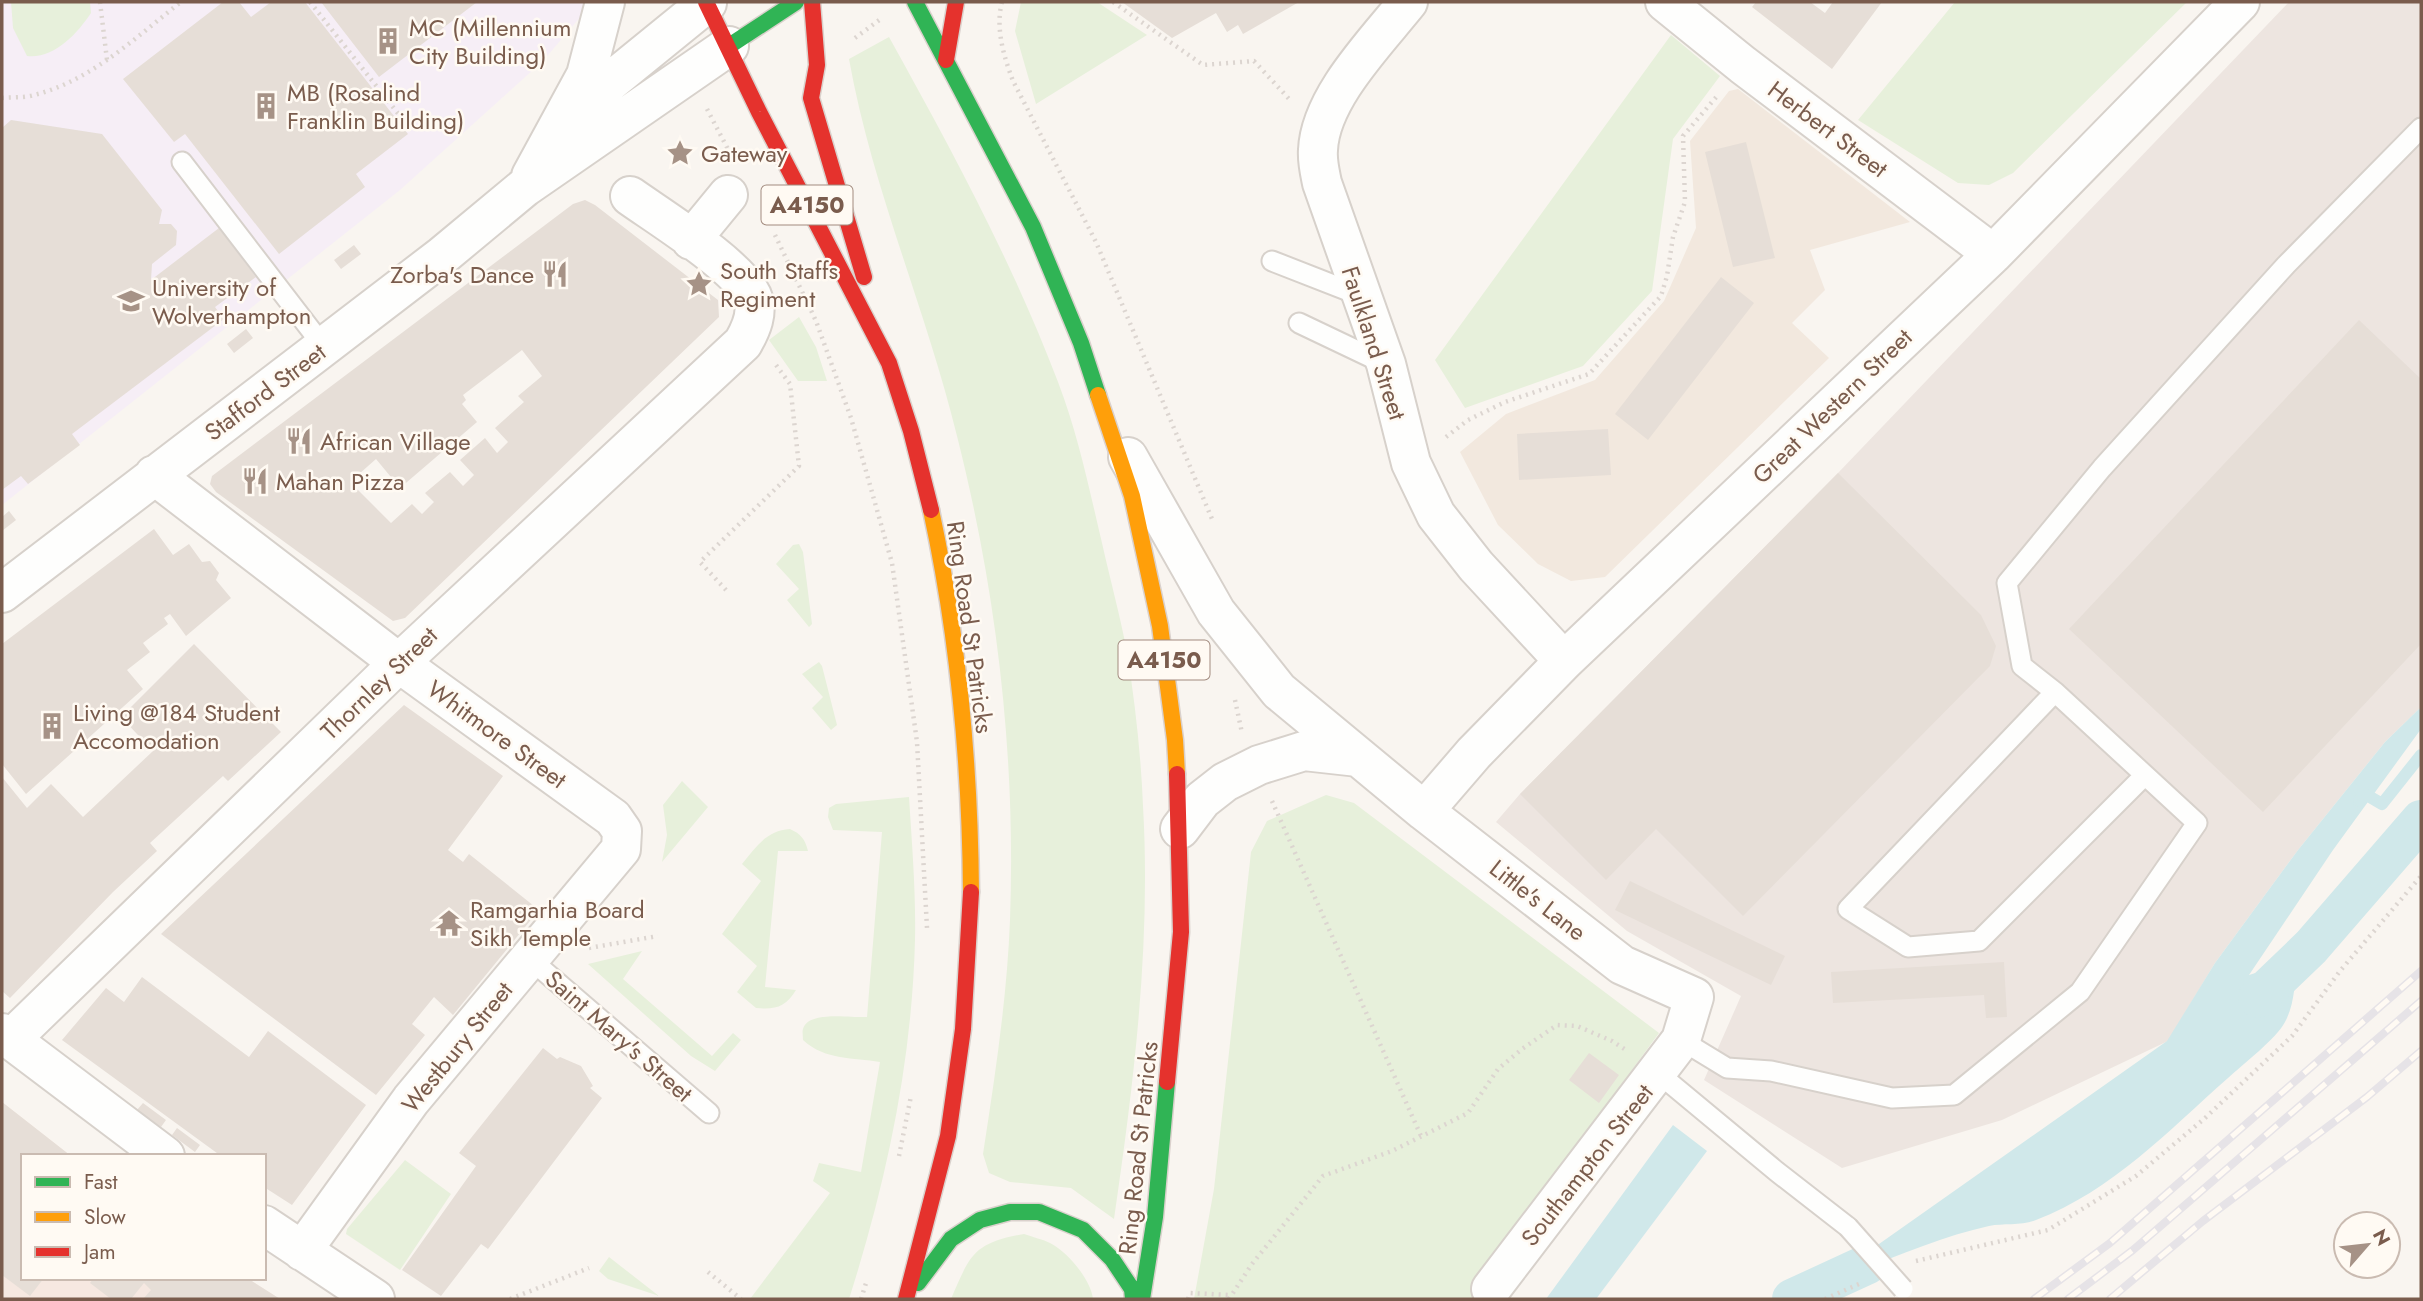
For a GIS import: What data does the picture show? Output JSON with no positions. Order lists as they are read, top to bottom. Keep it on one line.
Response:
{"streets":{"highway":["A4150","Stafford Street","Ring Road St Patricks"],"street":["Herbert Street","Faulkland Street","Great Western Street","Thornley Street","Whitmore Street","Little's Lane","Westbury Street","Southampton Street"],"lane":["Saint Mary's Street"]},"crossings":[["Herbert Street","Great Western Street"],["Faulkland Street","Great Western Street"],["Stafford Street","Ring Road St Patricks"],["Stafford Street","Whitmore Street"],["Great Western Street","Little's Lane"],["Ring Road St Patricks","Little's Lane"],["Thornley Street","Whitmore Street"],["Whitmore Street","Westbury Street"],["Little's Lane","Southampton Street"],["Saint Mary's Street","Westbury Street"]],"places":{"building":["MC (Millennium City Building)","MB (Rosalind Franklin Building)","Living @184 Student Accomodation"],"place":["Gateway","South Staffs Regiment"],"restaurant":["Zorba's Dance","African Village","Mahan Pizza"],"school or university":["University of Wolverhampton"],"temple":["Ramgarhia Board Sikh Temple"]},"legend":["Fast","Slow","Jam"],"north":"top right"}
